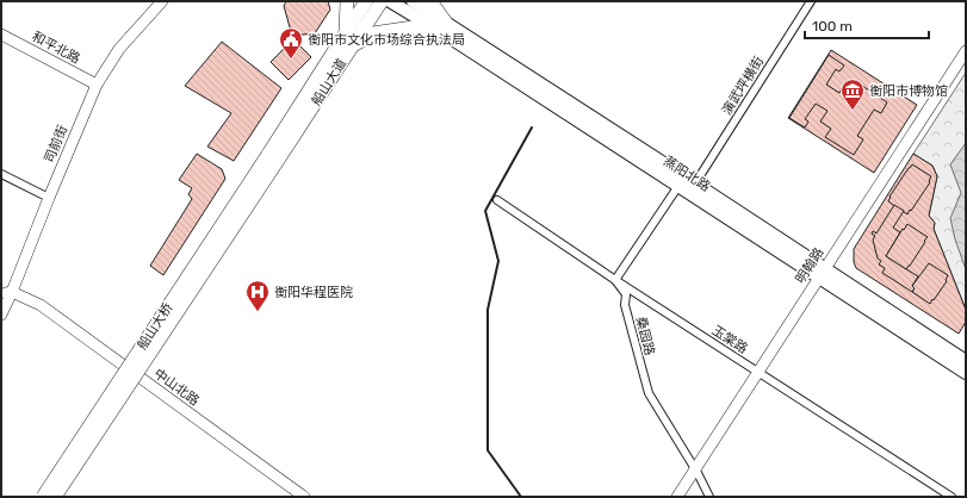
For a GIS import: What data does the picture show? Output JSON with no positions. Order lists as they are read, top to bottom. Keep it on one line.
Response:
{"streets":{"highway":["船山大道","船山大桥"],"main road":["蒸阳北路"],"street":["和平北路","演武坪横街","司前街","明翰路","桑园路","玉棠路","中山北路"]},"crossings":[["和平北路","司前街"],["船山大道","船山大桥"],["演武坪横街","蒸阳北路"],["司前街","中山北路"],["蒸阳北路","明翰路"],["明翰路","桑园路"],["明翰路","玉棠路"],["桑园路","玉棠路"]],"places":{"public building":["衡阳市文化市场综合执法局"],"museum":["衡阳市博物馆"],"hospital":["衡阳华程医院"]},"scale_bar":"100 m"}
